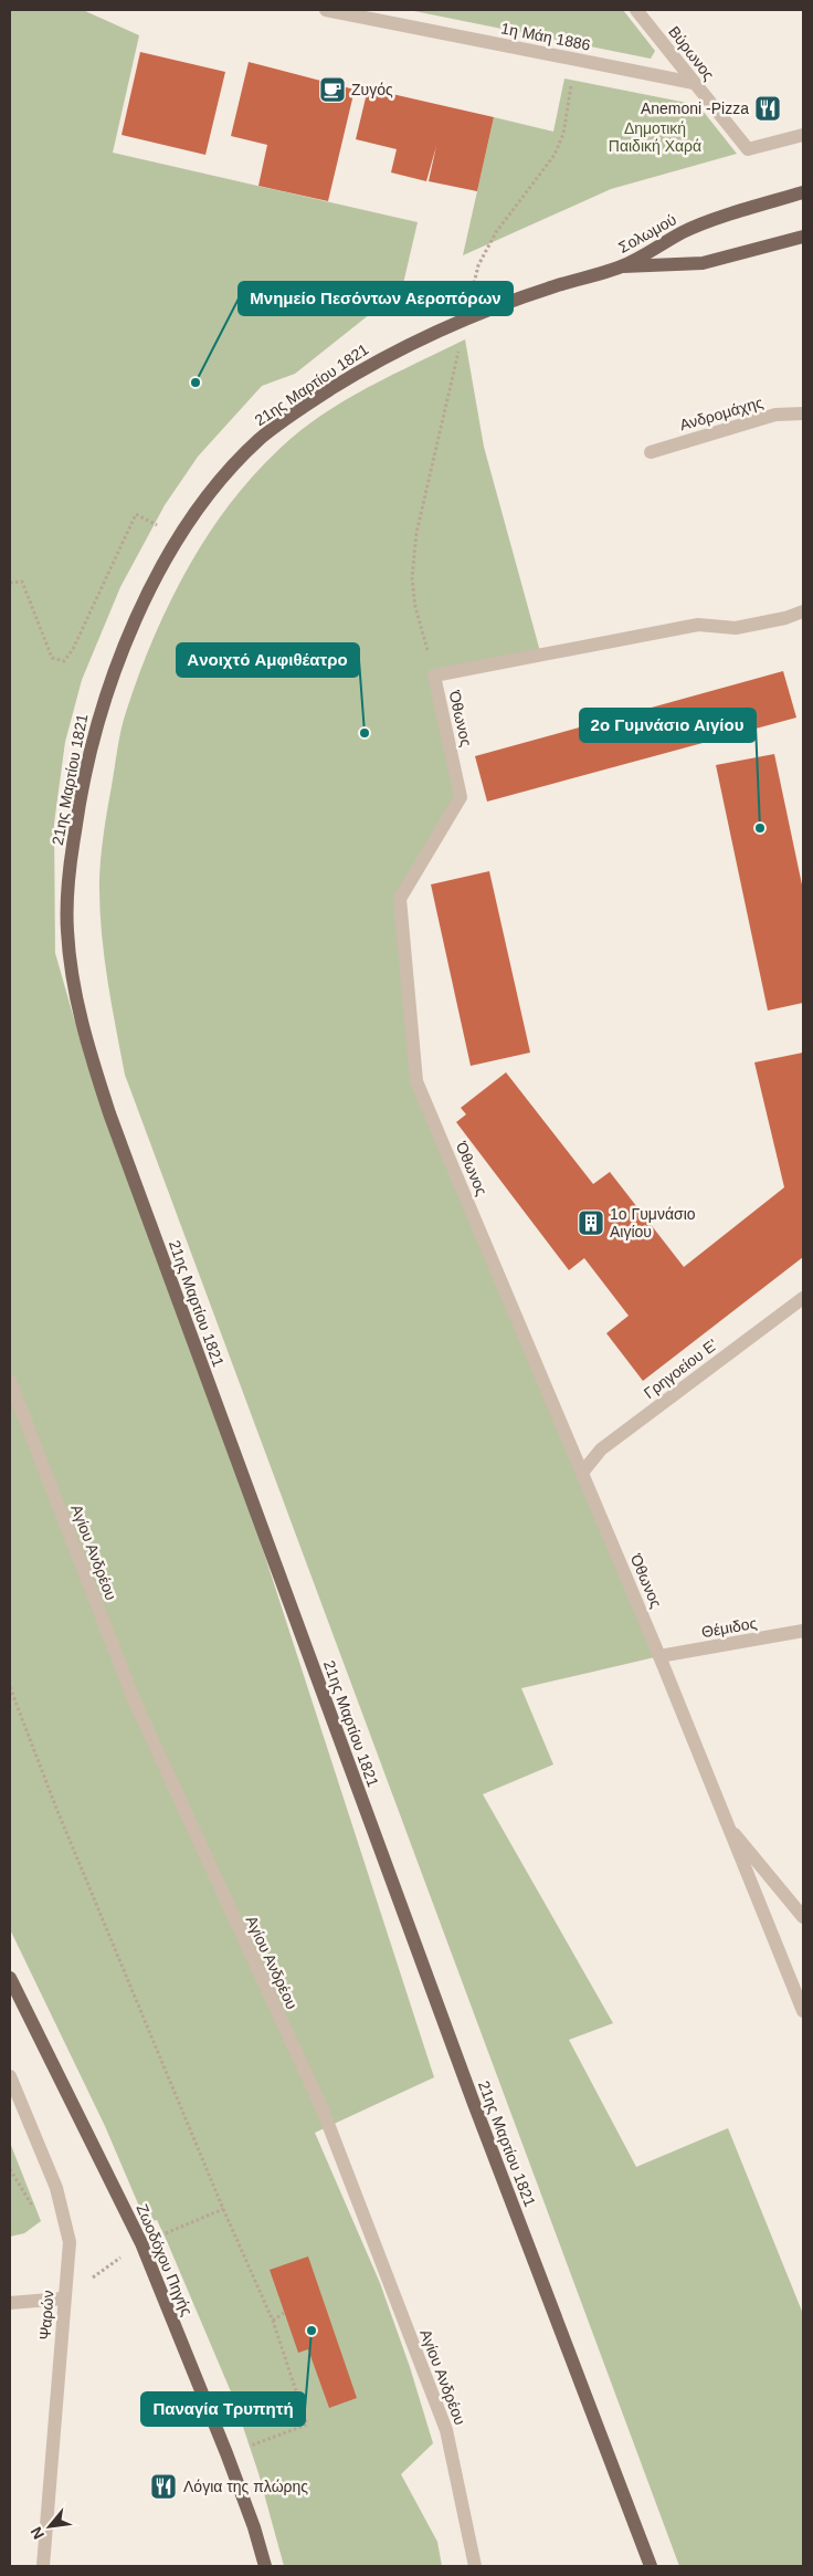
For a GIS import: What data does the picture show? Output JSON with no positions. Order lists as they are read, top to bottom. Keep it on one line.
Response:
{"streets":{"main road":["Σολωμού","21ης Μαρτίου 1821","Ζωοδόχου Πηγής"],"street":["1η Μάη 1886","Βύρωνος","Ανδρομάχης","Όθωνος","Γρηγοείου Ε'","Αγίου Ανδρέου","Θέμιδος","Ψαρών"]},"crossings":[["1η Μάη 1886","Βύρωνος"],["Σολωμού","21ης Μαρτίου 1821"],["Όθωνος","Γρηγοείου Ε'"],["Όθωνος","Θέμιδος"]],"parks":["Δημοτική Παιδική Χαρά"],"places":{"cafe":["Ζυγός"],"restaurant":["Anemoni -Pizza","Λόγια της πλώρης"],"other":["Μνημείο Πεσόντων Αεροπόρων","Aνοιχτό Aμφιθέατρο","2ο Γυμνάσιο Αιγίου","Παναγία Τρυπητή"],"building":["1ο Γυμνάσιο Αιγίου"]},"north":"bottom left"}
